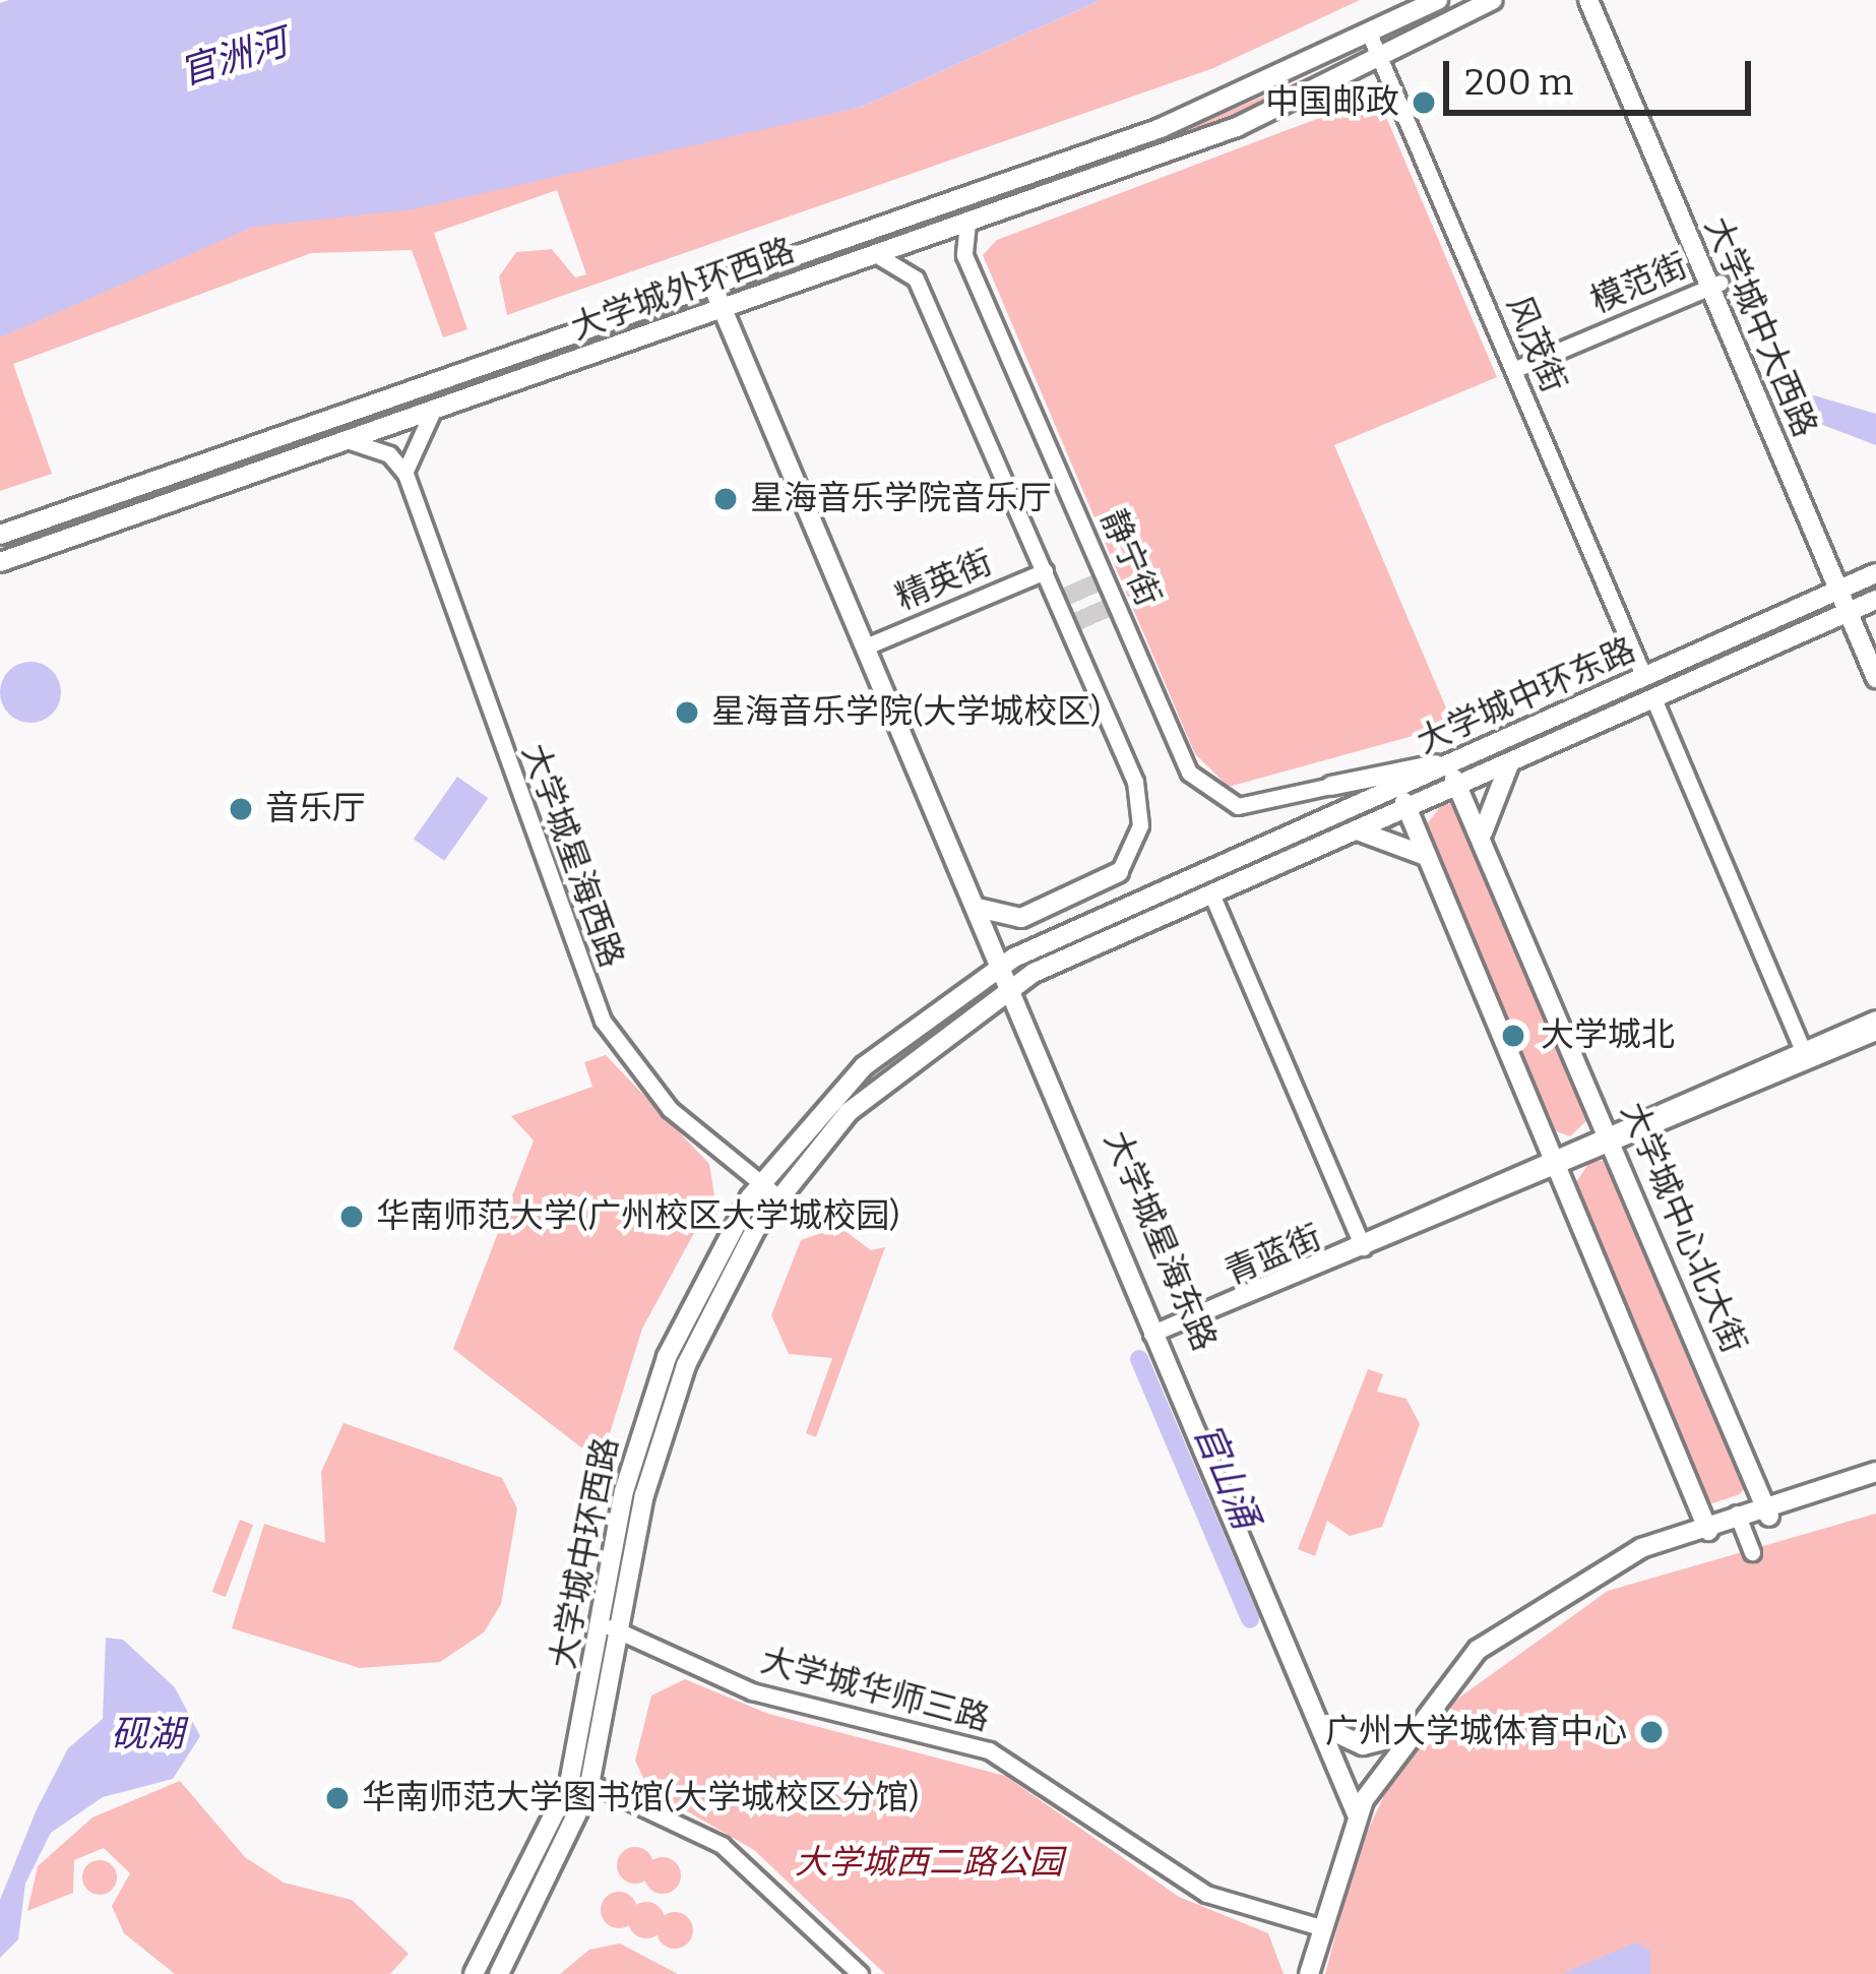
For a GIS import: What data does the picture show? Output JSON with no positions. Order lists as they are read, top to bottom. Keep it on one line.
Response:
{"streets":{"main road":["大学城外环西路","大学城中大西路","大学城中环东路","大学城中心北大街","大学城星海东路","大学城中环西路"],"street":["模范街","风茂街","静宁街","精英街","大学城星海西路","青蓝街","大学城华师三路"]},"crossings":[["模范街","大学城中大西路"],["模范街","风茂街"],["大学城外环西路","风茂街"],["大学城外环西路","静宁街"],["大学城外环西路","大学城星海东路"],["大学城中大西路","大学城中环东路"],["风茂街","大学城中环东路"],["精英街","大学城星海东路"],["大学城中环东路","大学城中心北大街"],["大学城中环东路","大学城中环西路"],["大学城星海西路","大学城中环西路"],["大学城中心北大街","青蓝街"],["大学城星海东路","青蓝街"],["大学城星海东路","大学城中环西路"],["大学城中环西路","大学城华师三路"]],"water":["官洲河","官山涌","砚湖"],"parks":["大学城西二路公园"],"places":["中国邮政","星海音乐学院音乐厅","星海音乐学院(大学城校区)","音乐厅","大学城北","华南师范大学(广州校区大学城校园)","广州大学城体育中心","华南师范大学图书馆(大学城校区分馆)"],"scale_bar":"200 m"}
